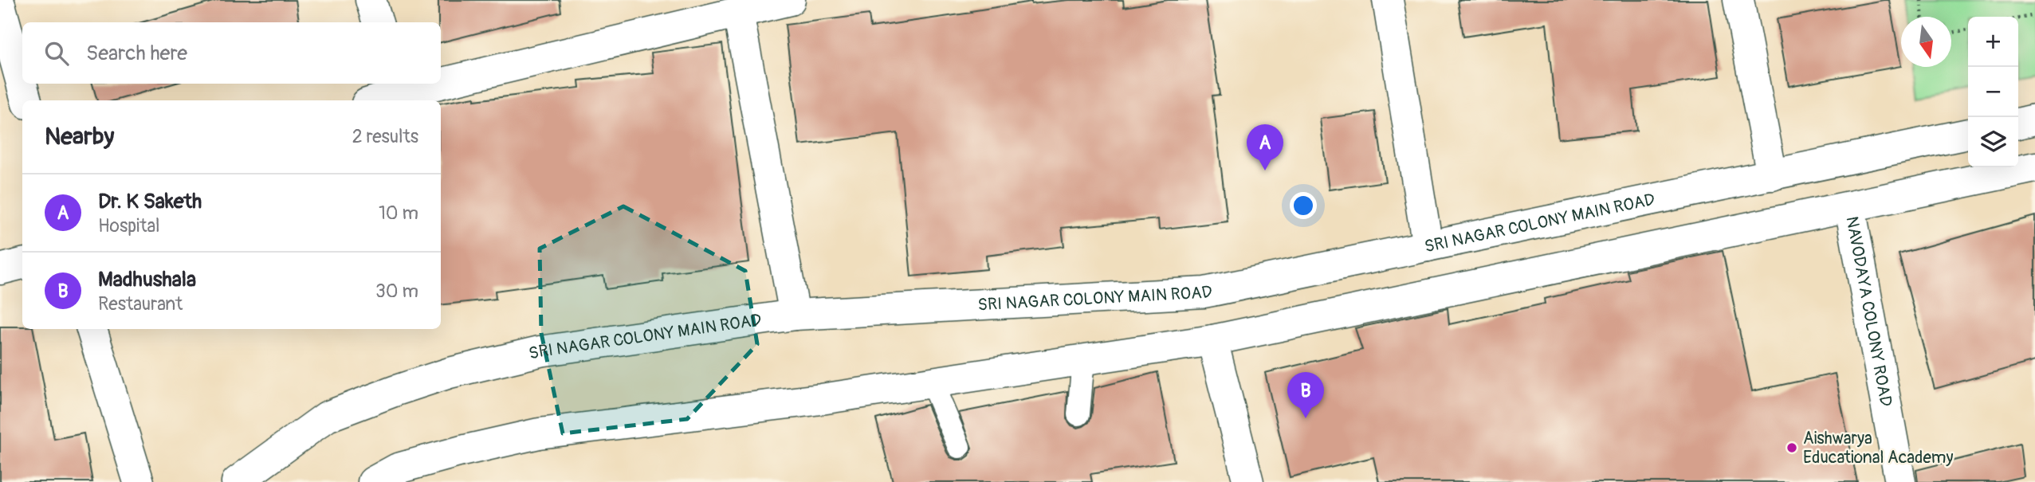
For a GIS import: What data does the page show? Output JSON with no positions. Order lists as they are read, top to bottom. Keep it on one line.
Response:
{"streets":{"main road":["SRI NAGAR COLONY MAIN ROAD","NAVODAYA COLONY ROAD"]},"places":["Aishwarya Educational Academy"],"north":"bottom","page":{"map_buttons":["+","−"],"search":"Search here","heading":["Nearby","2 results"],"pins":["A","B"],"list":[{"mark":"A","name":"Dr. K Saketh","note":"Hospital","value":"10 m"},{"mark":"B","name":"Madhushala","note":"Restaurant","value":"30 m"}]}}
